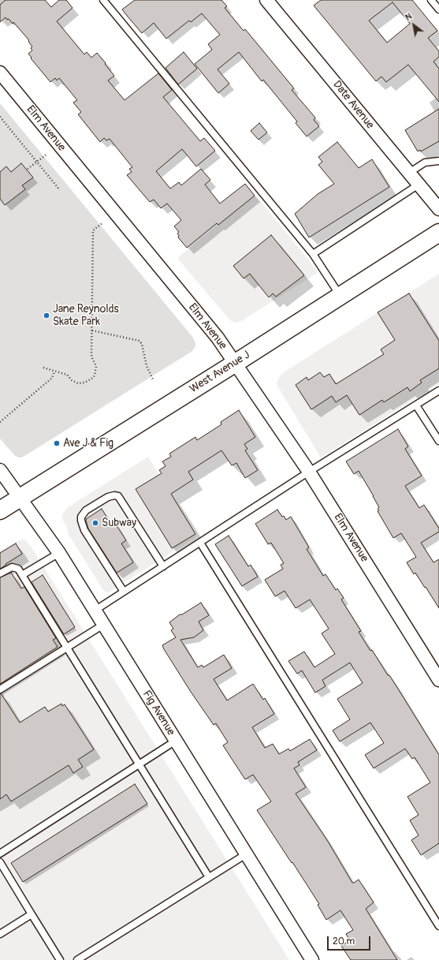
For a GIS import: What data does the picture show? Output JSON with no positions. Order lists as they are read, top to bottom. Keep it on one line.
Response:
{"streets":{"main road":["West Avenue J"],"street":["Date Avenue","Elm Avenue","Fig Avenue"]},"crossings":[["Elm Avenue","West Avenue J"],["West Avenue J","Fig Avenue"]],"places":["Jane Reynolds Skate Park","Ave J & Fig","Subway"],"scale_bar":"20 m","north":"top left"}
